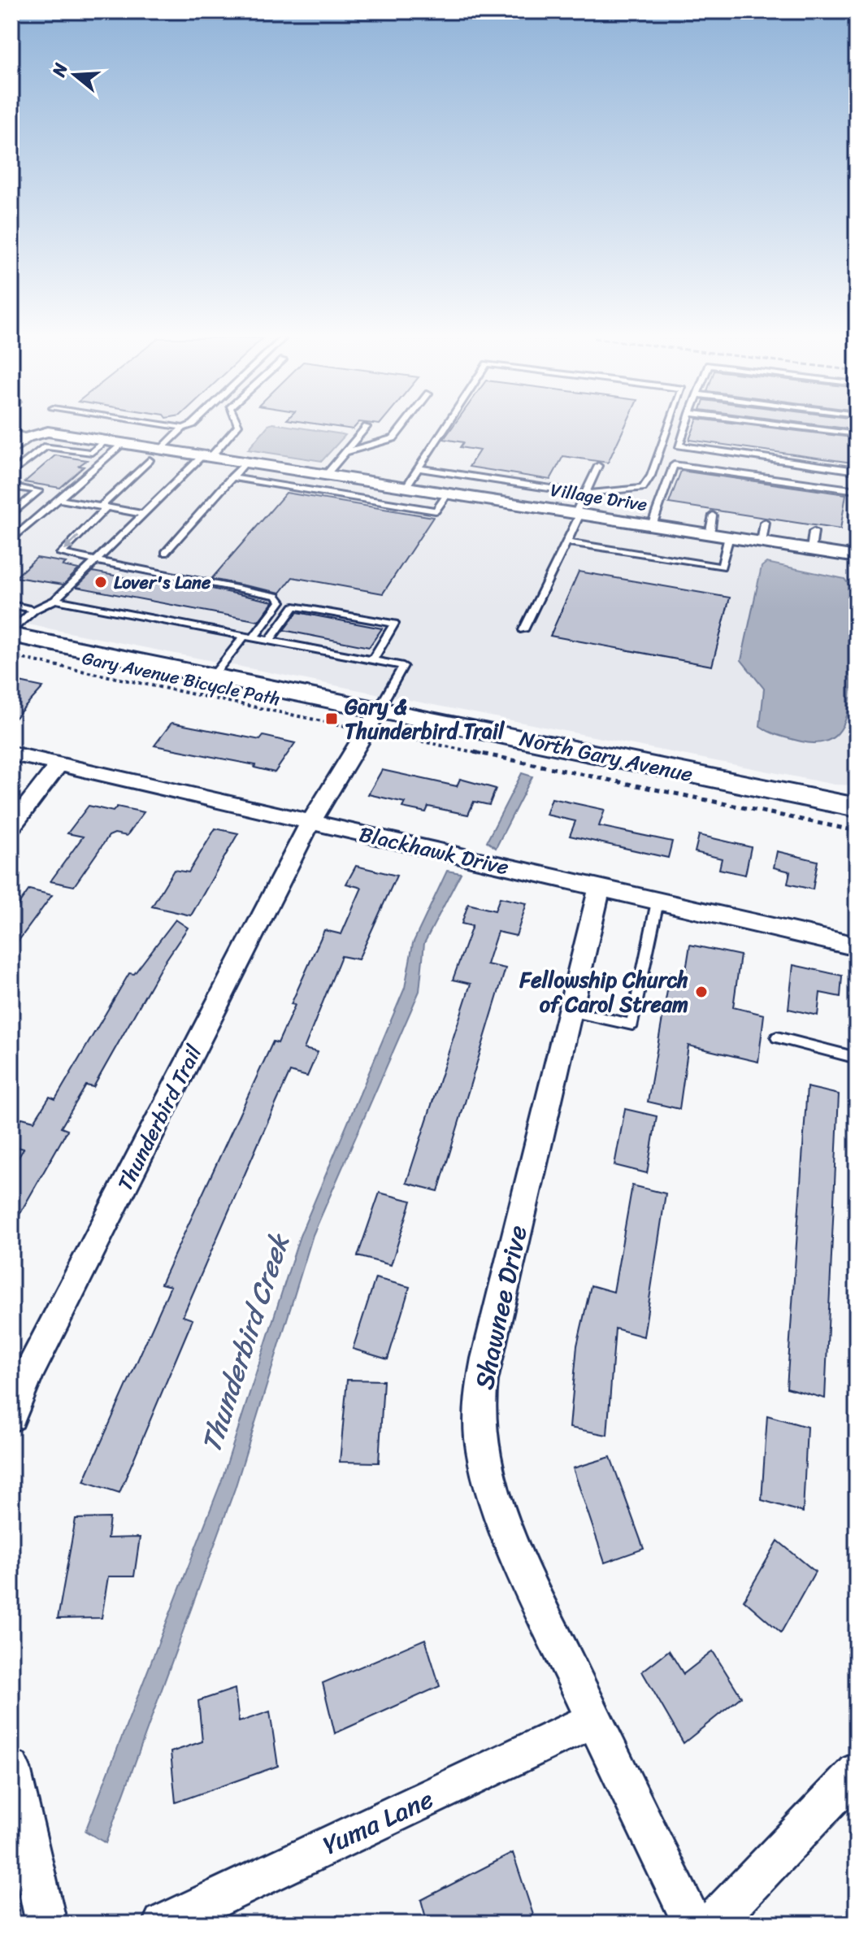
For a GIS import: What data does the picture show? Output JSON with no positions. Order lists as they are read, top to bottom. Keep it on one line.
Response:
{"streets":{"street":["Village Drive","North Gary Avenue","Blackhawk Drive","Thunderbird Trail","Shawnee Drive","Yuma Lane"],"path":["Gary Avenue Bicycle Path"]},"crossings":[["North Gary Avenue","Thunderbird Trail"],["Blackhawk Drive","Thunderbird Trail"],["Blackhawk Drive","Shawnee Drive"],["Shawnee Drive","Yuma Lane"]],"water":["Thunderbird Creek"],"places":{"other":["Lover's Lane","Fellowship Church of Carol Stream"],"transit":["Gary & Thunderbird Trail"]},"north":"left"}
